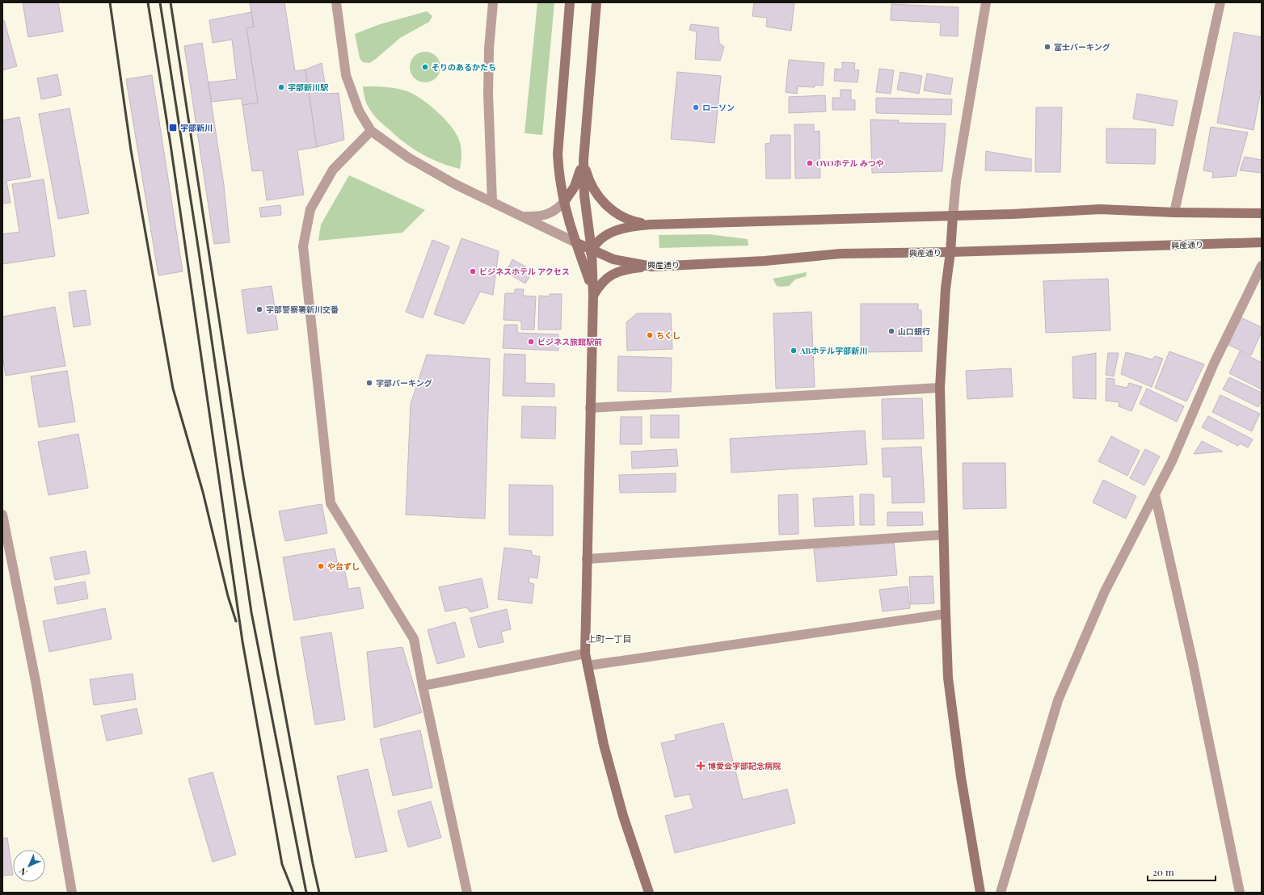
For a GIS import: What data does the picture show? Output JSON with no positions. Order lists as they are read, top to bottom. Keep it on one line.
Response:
{"streets":{"street":["興産通り"]},"districts":["上町一丁目"],"places":{"other":["富士パーキング","そりのあるかたち","宇部新川駅","ローソン","OYOホテル みつや","ビジネスホテル アクセス","宇部警察署新川交番","山口銀行","ちくし","ビジネス旅館駅前","ABホテル宇部新川","宇部パーキング","や台ずし"],"transit":["宇部新川"],"health":["博愛会宇部記念病院"]},"scale_bar":"20 m","north":"bottom left"}
